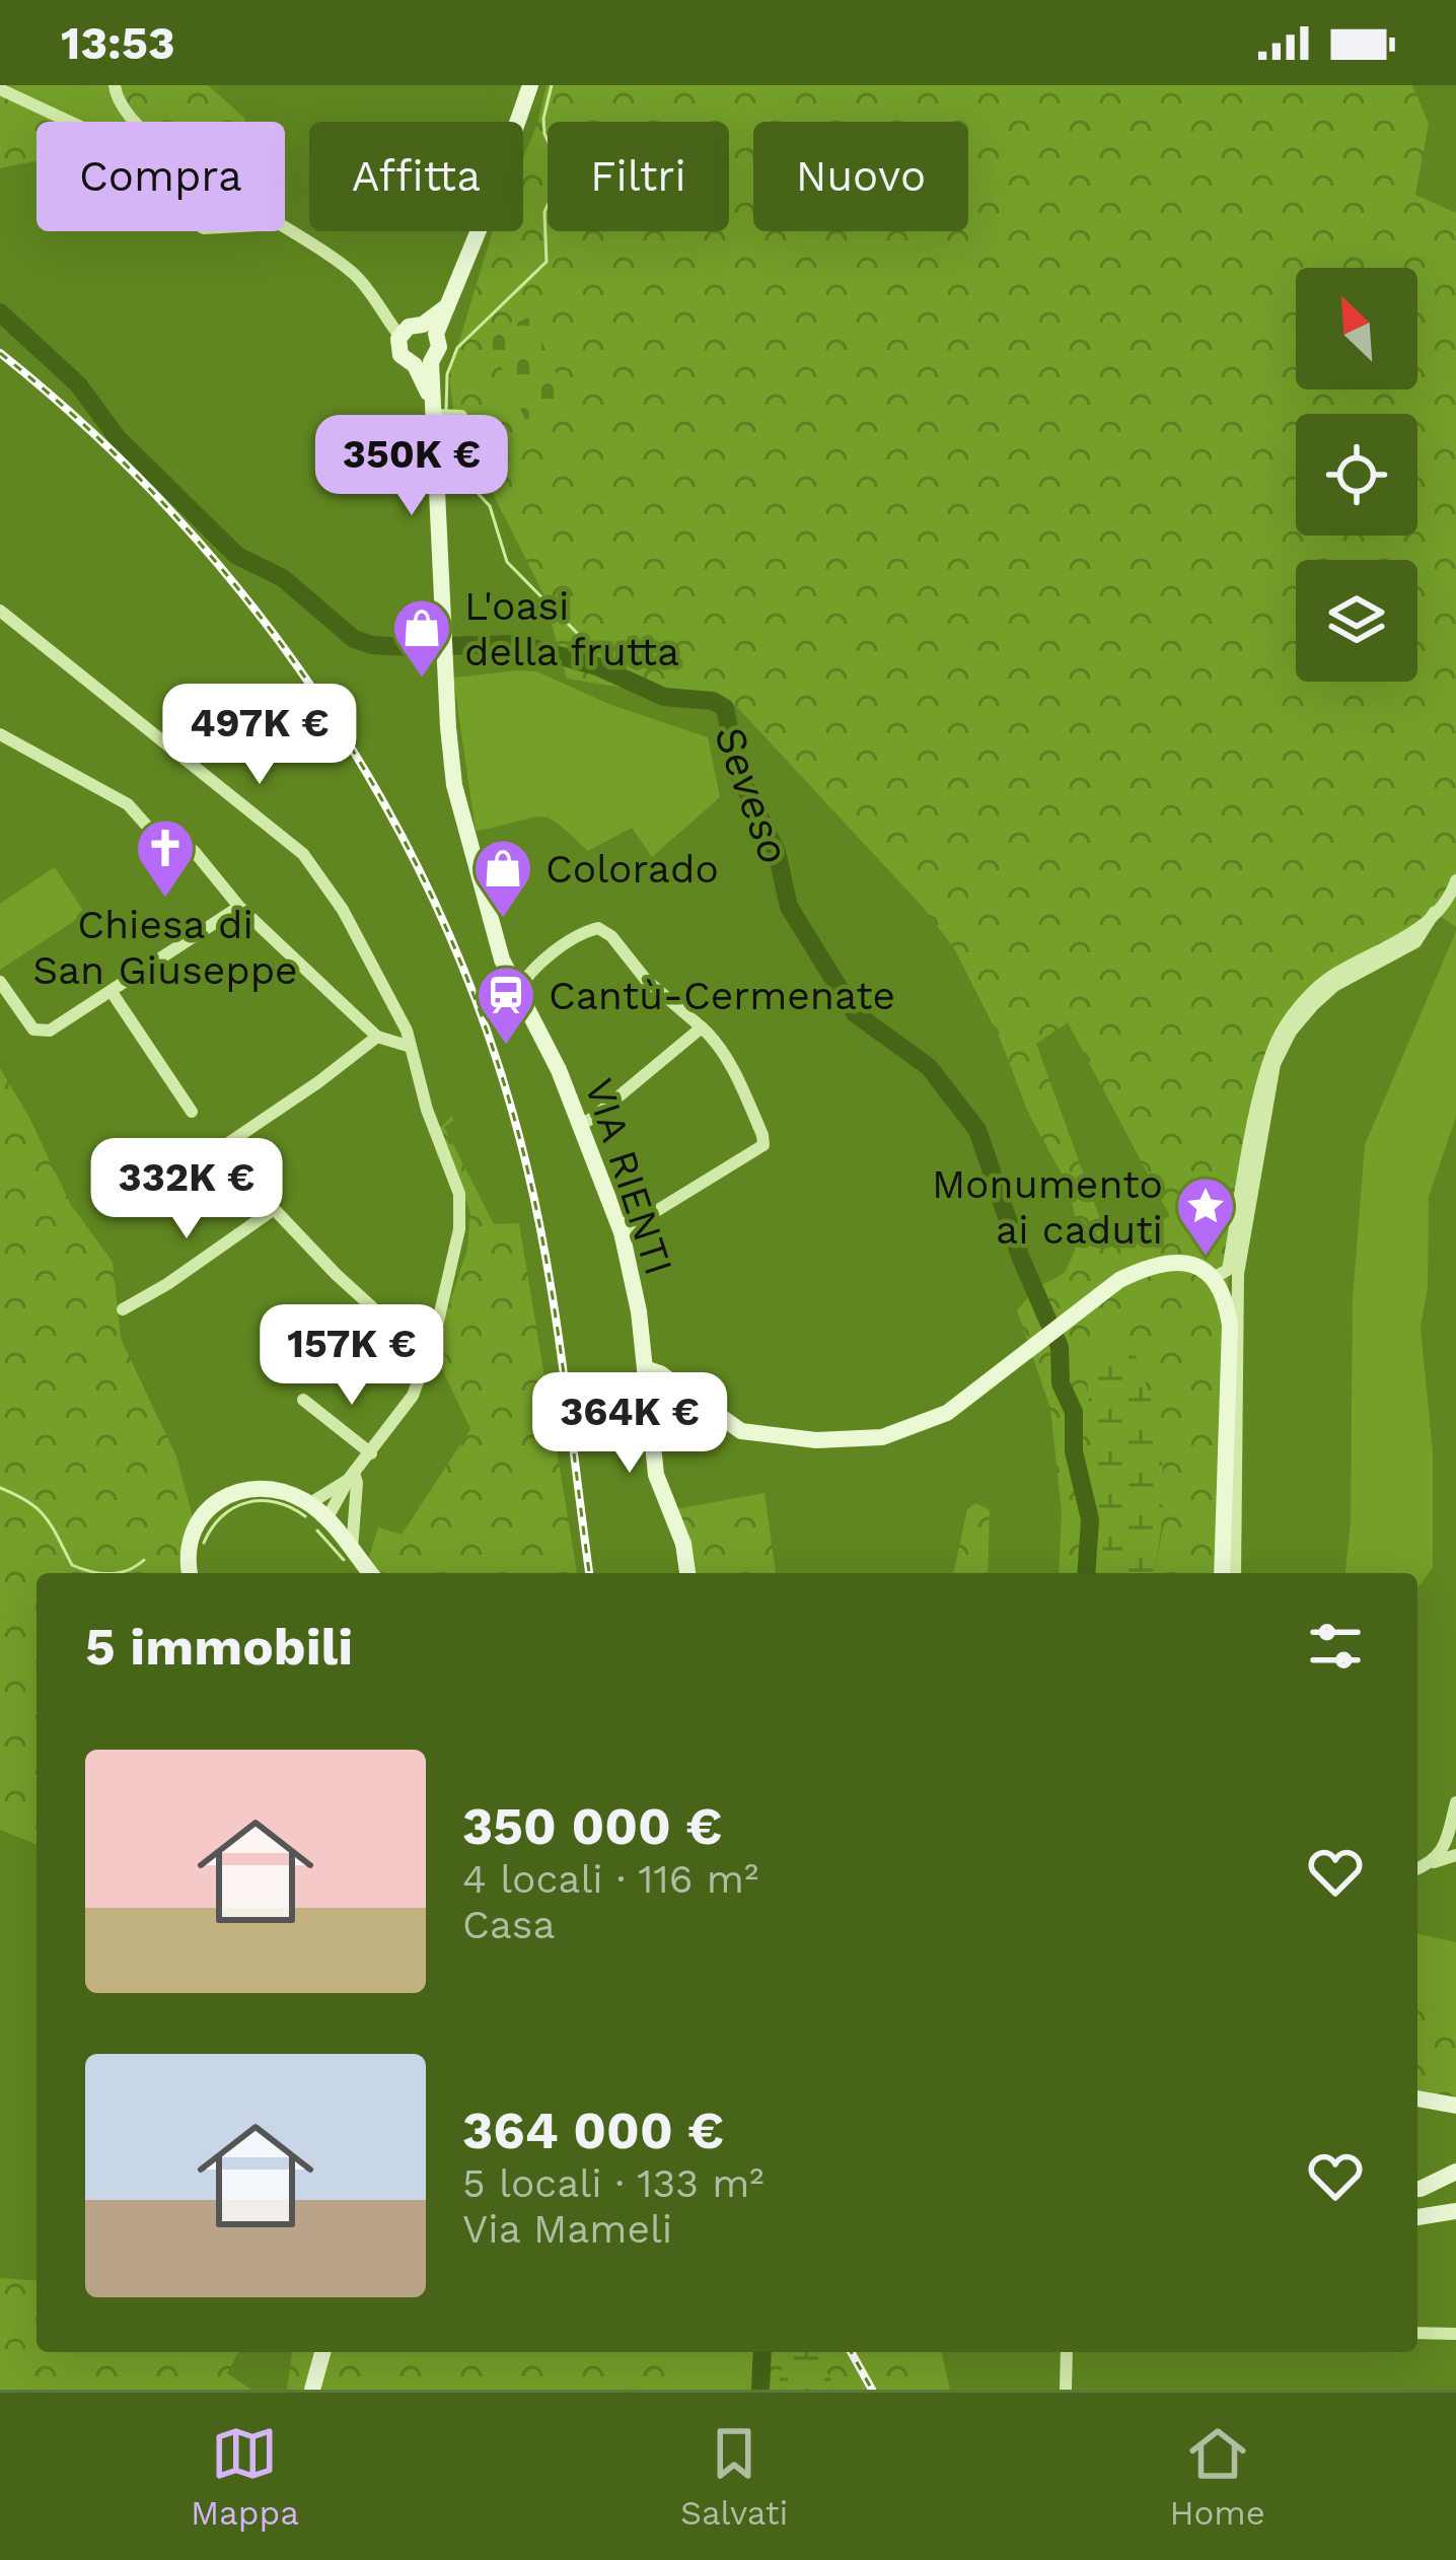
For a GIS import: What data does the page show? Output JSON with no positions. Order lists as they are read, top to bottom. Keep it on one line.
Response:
{"streets":{"main road":["VIA RIENTI"]},"water":["Seveso"],"places":{"shop":["L'oasi della frutta","Colorado"],"church":["Chiesa di San Giuseppe"],"station":["Cantù-Cermenate"],"place":["Monumento ai caduti"]},"north":"top left","page":{"status":"13:53","chip":["Compra","Affitta","Filtri","Nuovo"],"price":["350K €","497K €","332K €","157K €","364K €"],"heading":"5 immobili","list":[{"name":"350 000 €","note":"4 locali · 116 m² · Casa"},{"name":"364 000 €","note":"5 locali · 133 m² · Via Mameli"}],"tabs":["Mappa","Salvati","Home"]}}
